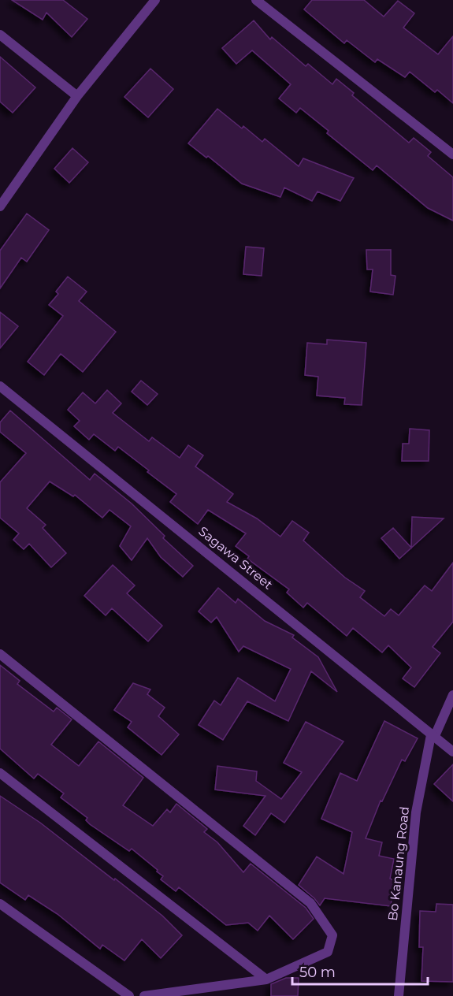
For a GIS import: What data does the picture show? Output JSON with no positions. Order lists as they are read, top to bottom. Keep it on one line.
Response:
{"streets":{"street":["Sagawa Street","Bo Kanaung Road"]},"crossings":[["Sagawa Street","Bo Kanaung Road"]],"scale_bar":"50 m"}
